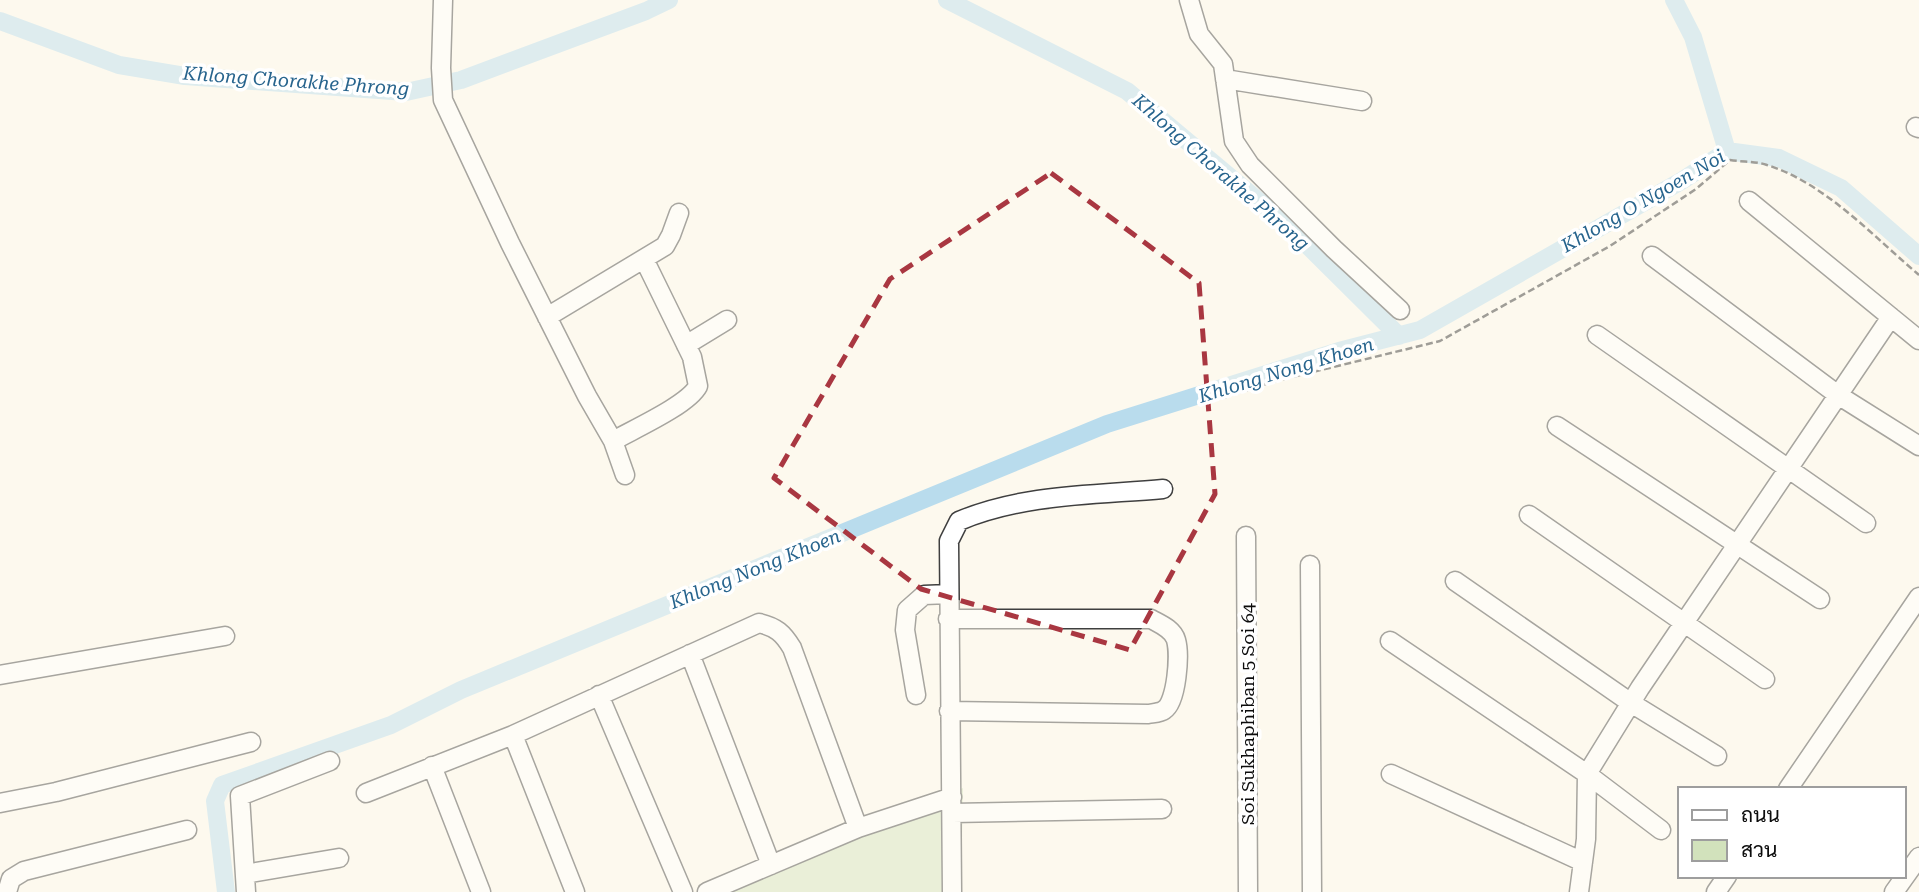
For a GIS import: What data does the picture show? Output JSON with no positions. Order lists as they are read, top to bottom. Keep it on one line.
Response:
{"streets":{"street":["Soi Sukhaphiban 5 Soi 64"]},"water":["Khlong Chorakhe Phrong","Khlong O Ngoen Noi","Khlong Nong Khoen"],"legend":["ถนน","สวน"]}
